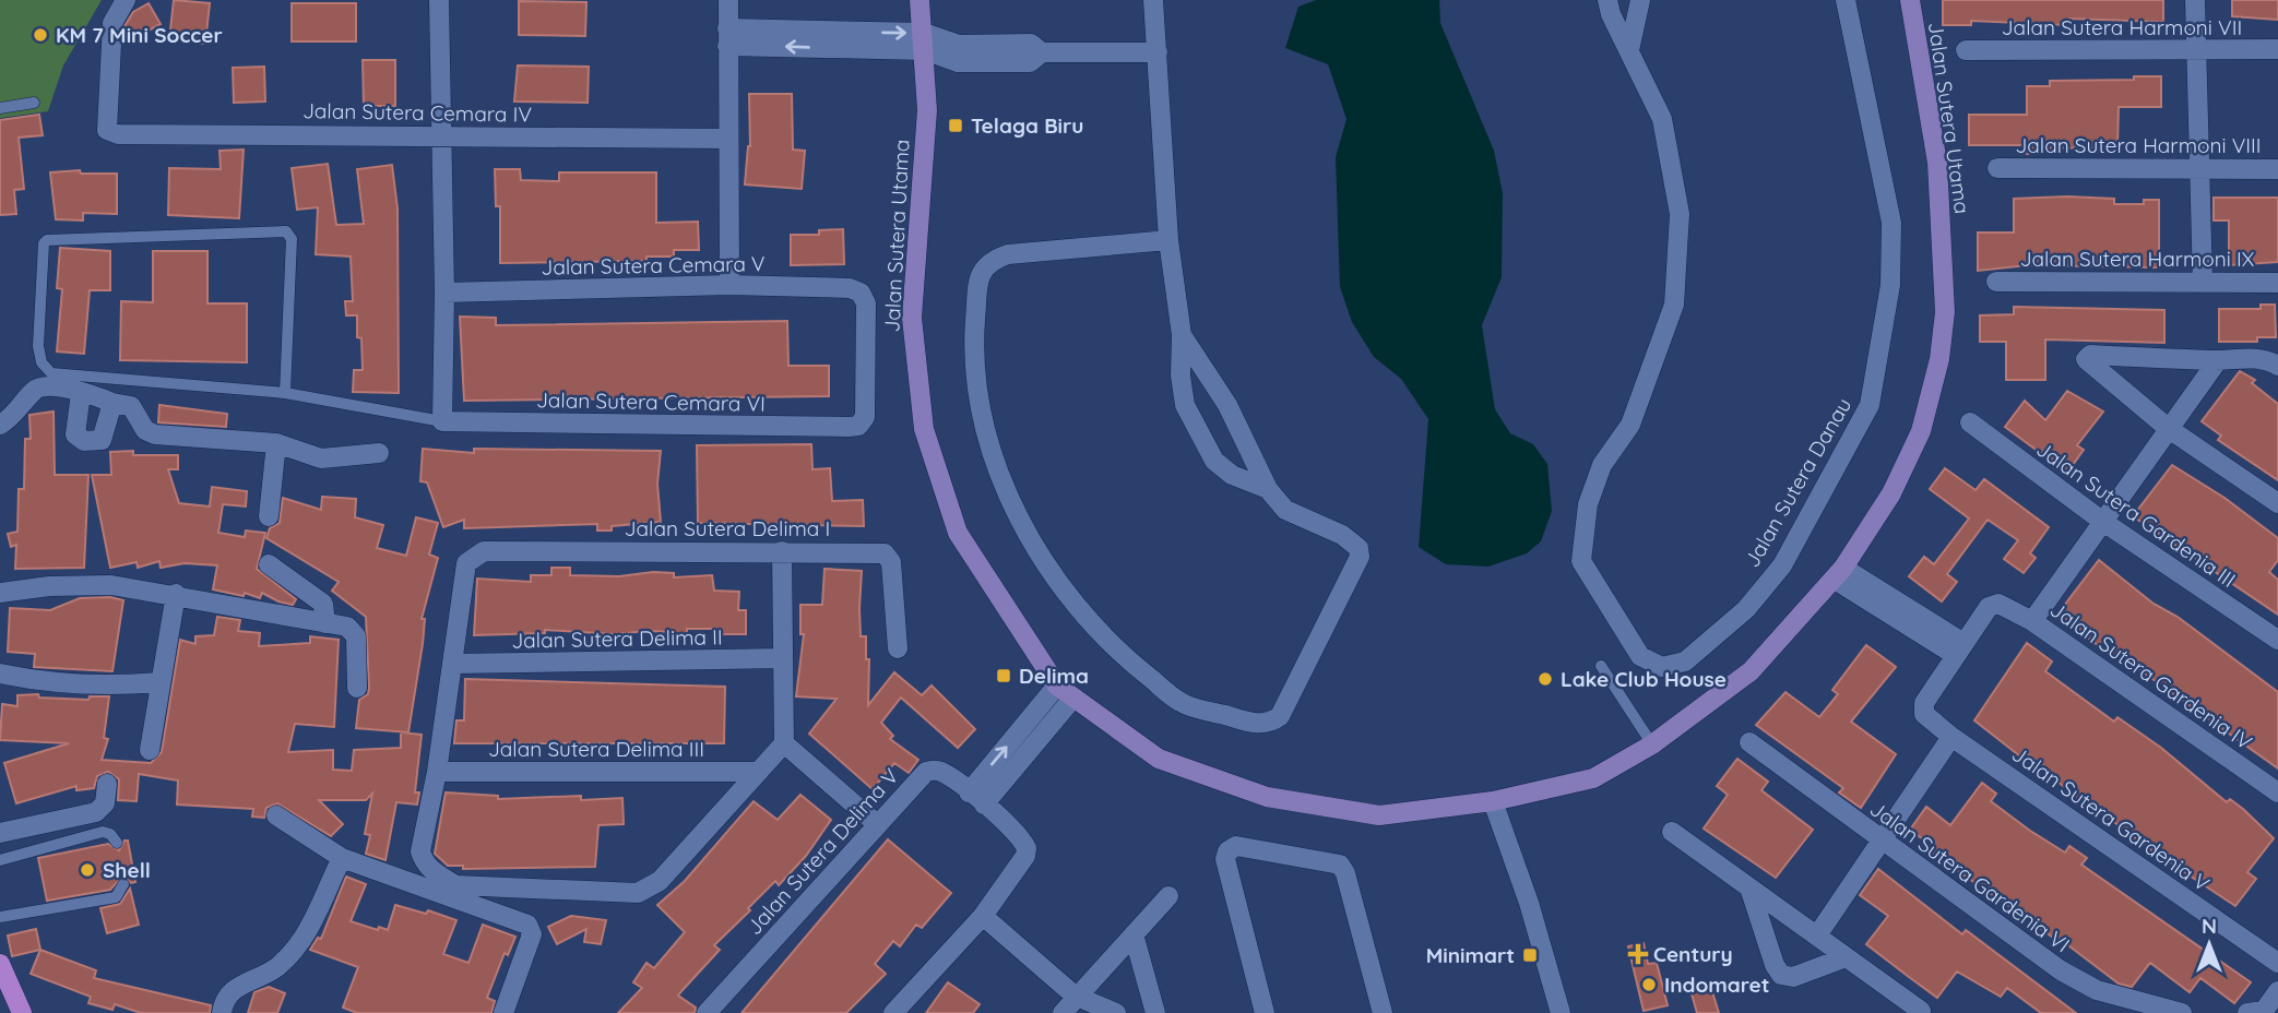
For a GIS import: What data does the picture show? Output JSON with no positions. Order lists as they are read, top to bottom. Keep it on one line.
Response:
{"streets":{"street":["Jalan Sutera Harmoni VII","Jalan Sutera Cemara IV","Jalan Sutera Utama","Jalan Sutera Harmoni VIII","Jalan Sutera Harmoni IX","Jalan Sutera Cemara V","Jalan Sutera Cemara VI","Jalan Sutera Danau","Jalan Sutera Gardenia III","Jalan Sutera Delima I","Jalan Sutera Delima II","Jalan Sutera Gardenia IV","Jalan Sutera Delima III","Jalan Sutera Gardenia V","Jalan Sutera Delima V","Jalan Sutera Gardenia VI"]},"crossings":[["Jalan Sutera Cemara V","Jalan Sutera Cemara VI"],["Jalan Sutera Delima I","Jalan Sutera Delima II"],["Jalan Sutera Gardenia IV","Jalan Sutera Gardenia V"]],"places":{"other":["KM 7 Mini Soccer","Lake Club House","Shell","Indomaret"],"transit":["Telaga Biru","Delima","Minimart"],"health":["Century"]},"north":"top"}
